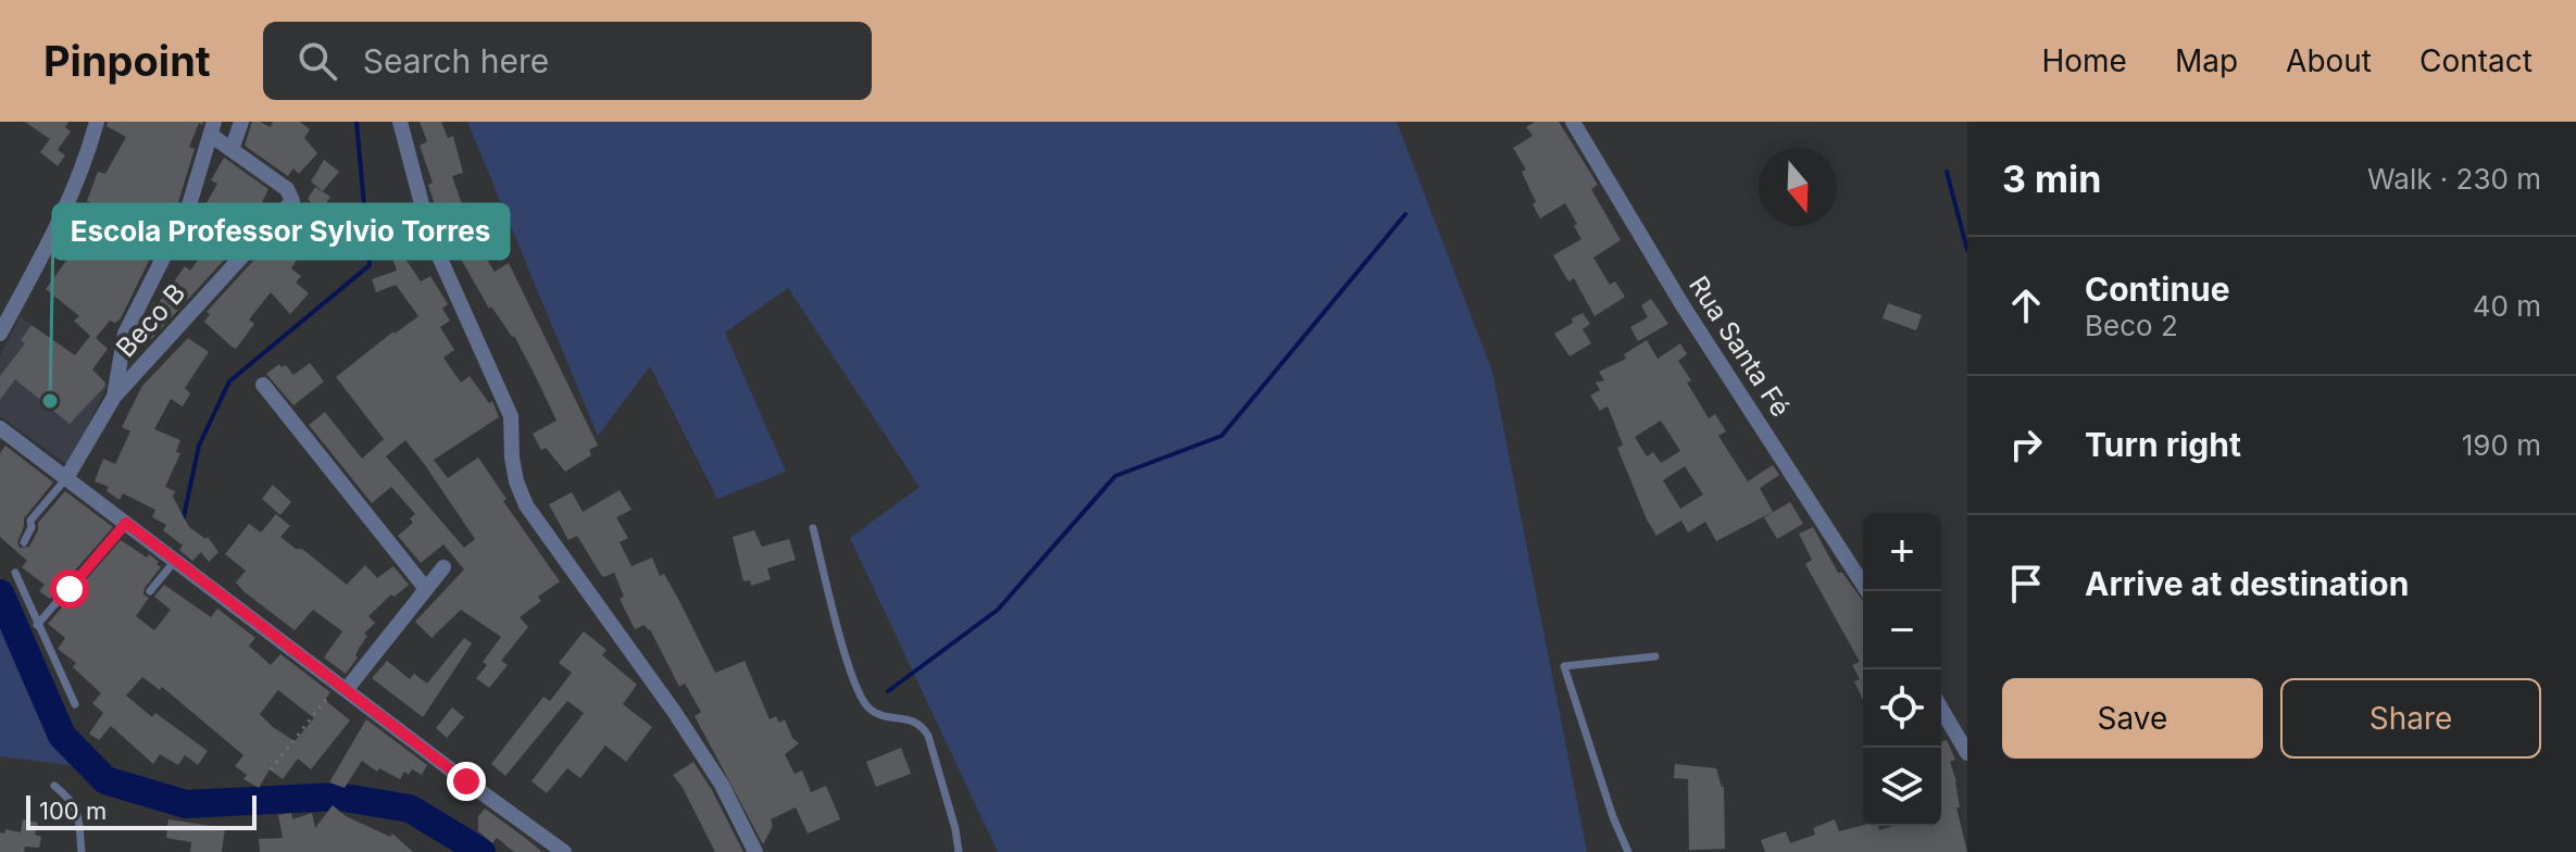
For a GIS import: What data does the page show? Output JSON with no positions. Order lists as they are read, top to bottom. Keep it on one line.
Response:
{"streets":{"street":["Beco B","Rua Santa Fé"]},"places":["Escola Professor Sylvio Torres"],"scale_bar":"100 m","north":"bottom","page":{"header":"Pinpoint","search":"Search here","nav":["Home","Map","About","Contact"],"heading":["3 min","Walk · 230 m"],"list":[["Continue","Beco 2","40 m"],["Turn right","190 m"],"Arrive at destination"],"map_buttons":["+","−"],"buttons":["Save","Share"],"scale":"100 m"}}
